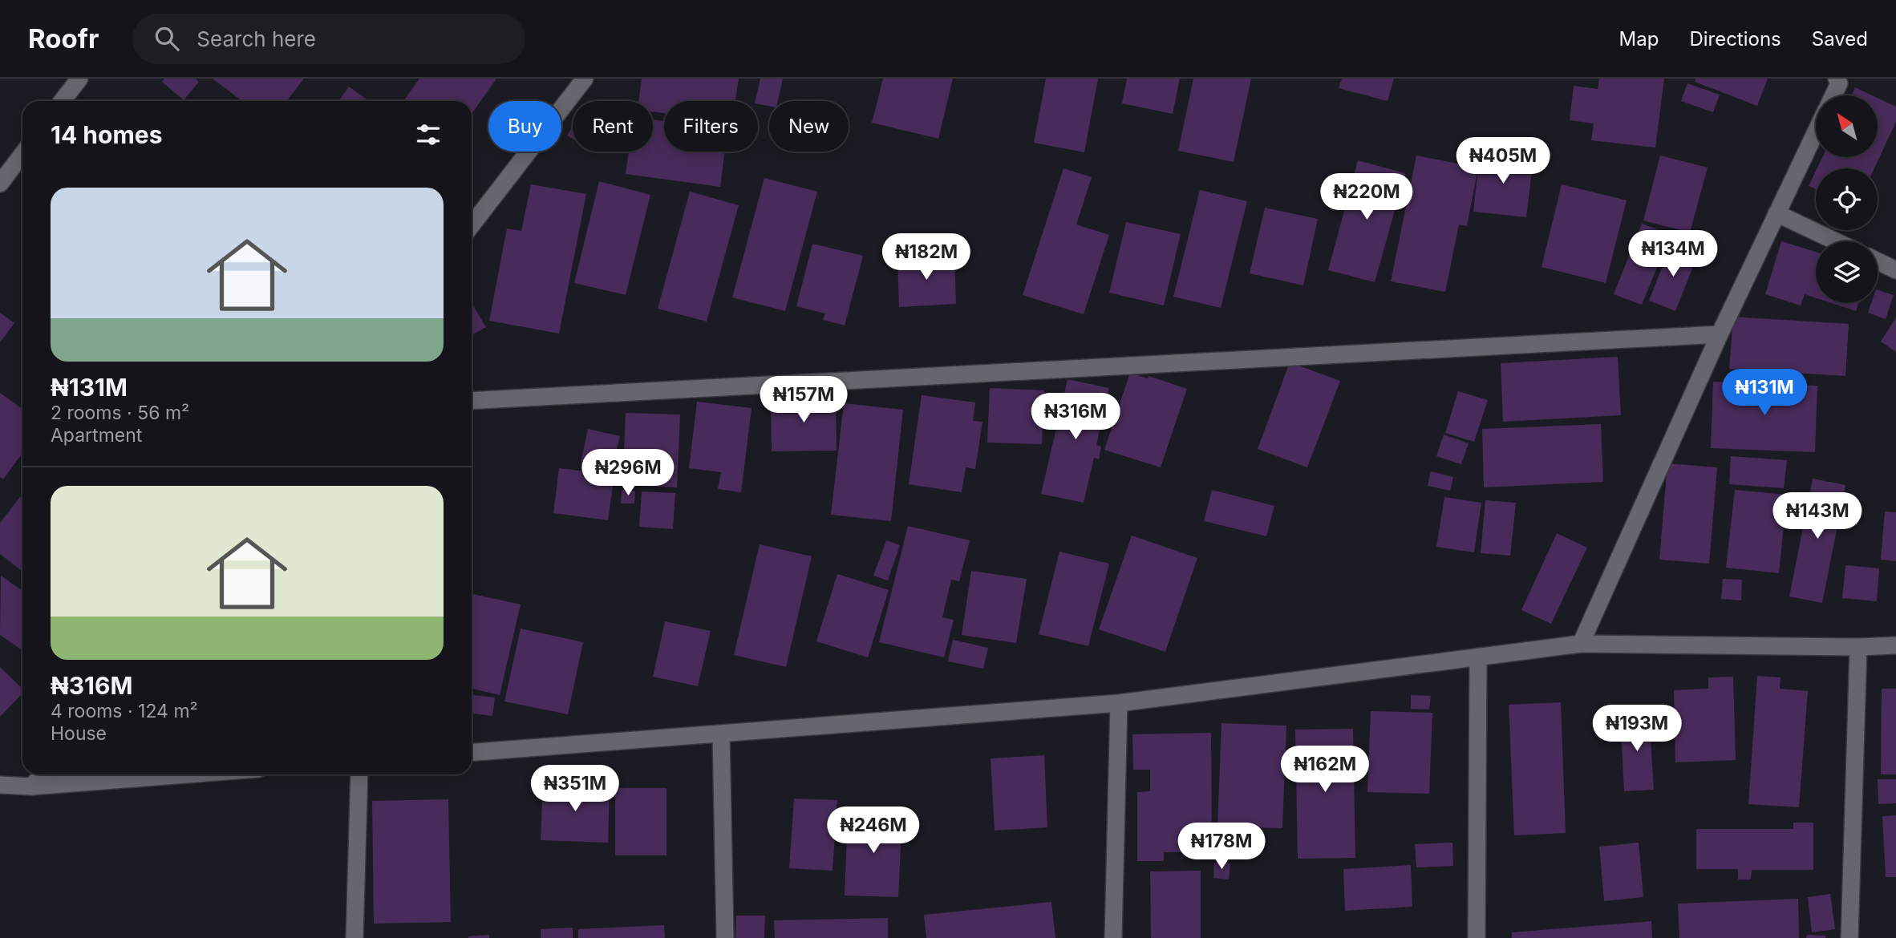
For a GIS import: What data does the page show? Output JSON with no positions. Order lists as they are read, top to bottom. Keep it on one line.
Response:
{"north":"top left","page":{"header":"Roofr","search":"Search here","nav":["Map","Directions","Saved"],"chip":["Buy","Rent","Filters","New"],"heading":"14 homes","price":["₦405M","₦220M","₦134M","₦182M","₦131M","₦157M","₦316M","₦296M","₦143M","₦193M","₦162M","₦351M","₦246M","₦178M"],"list":[{"name":"₦131M","note":"2 rooms · 56 m² · Apartment"},{"name":"₦316M","note":"4 rooms · 124 m² · House"}]}}
